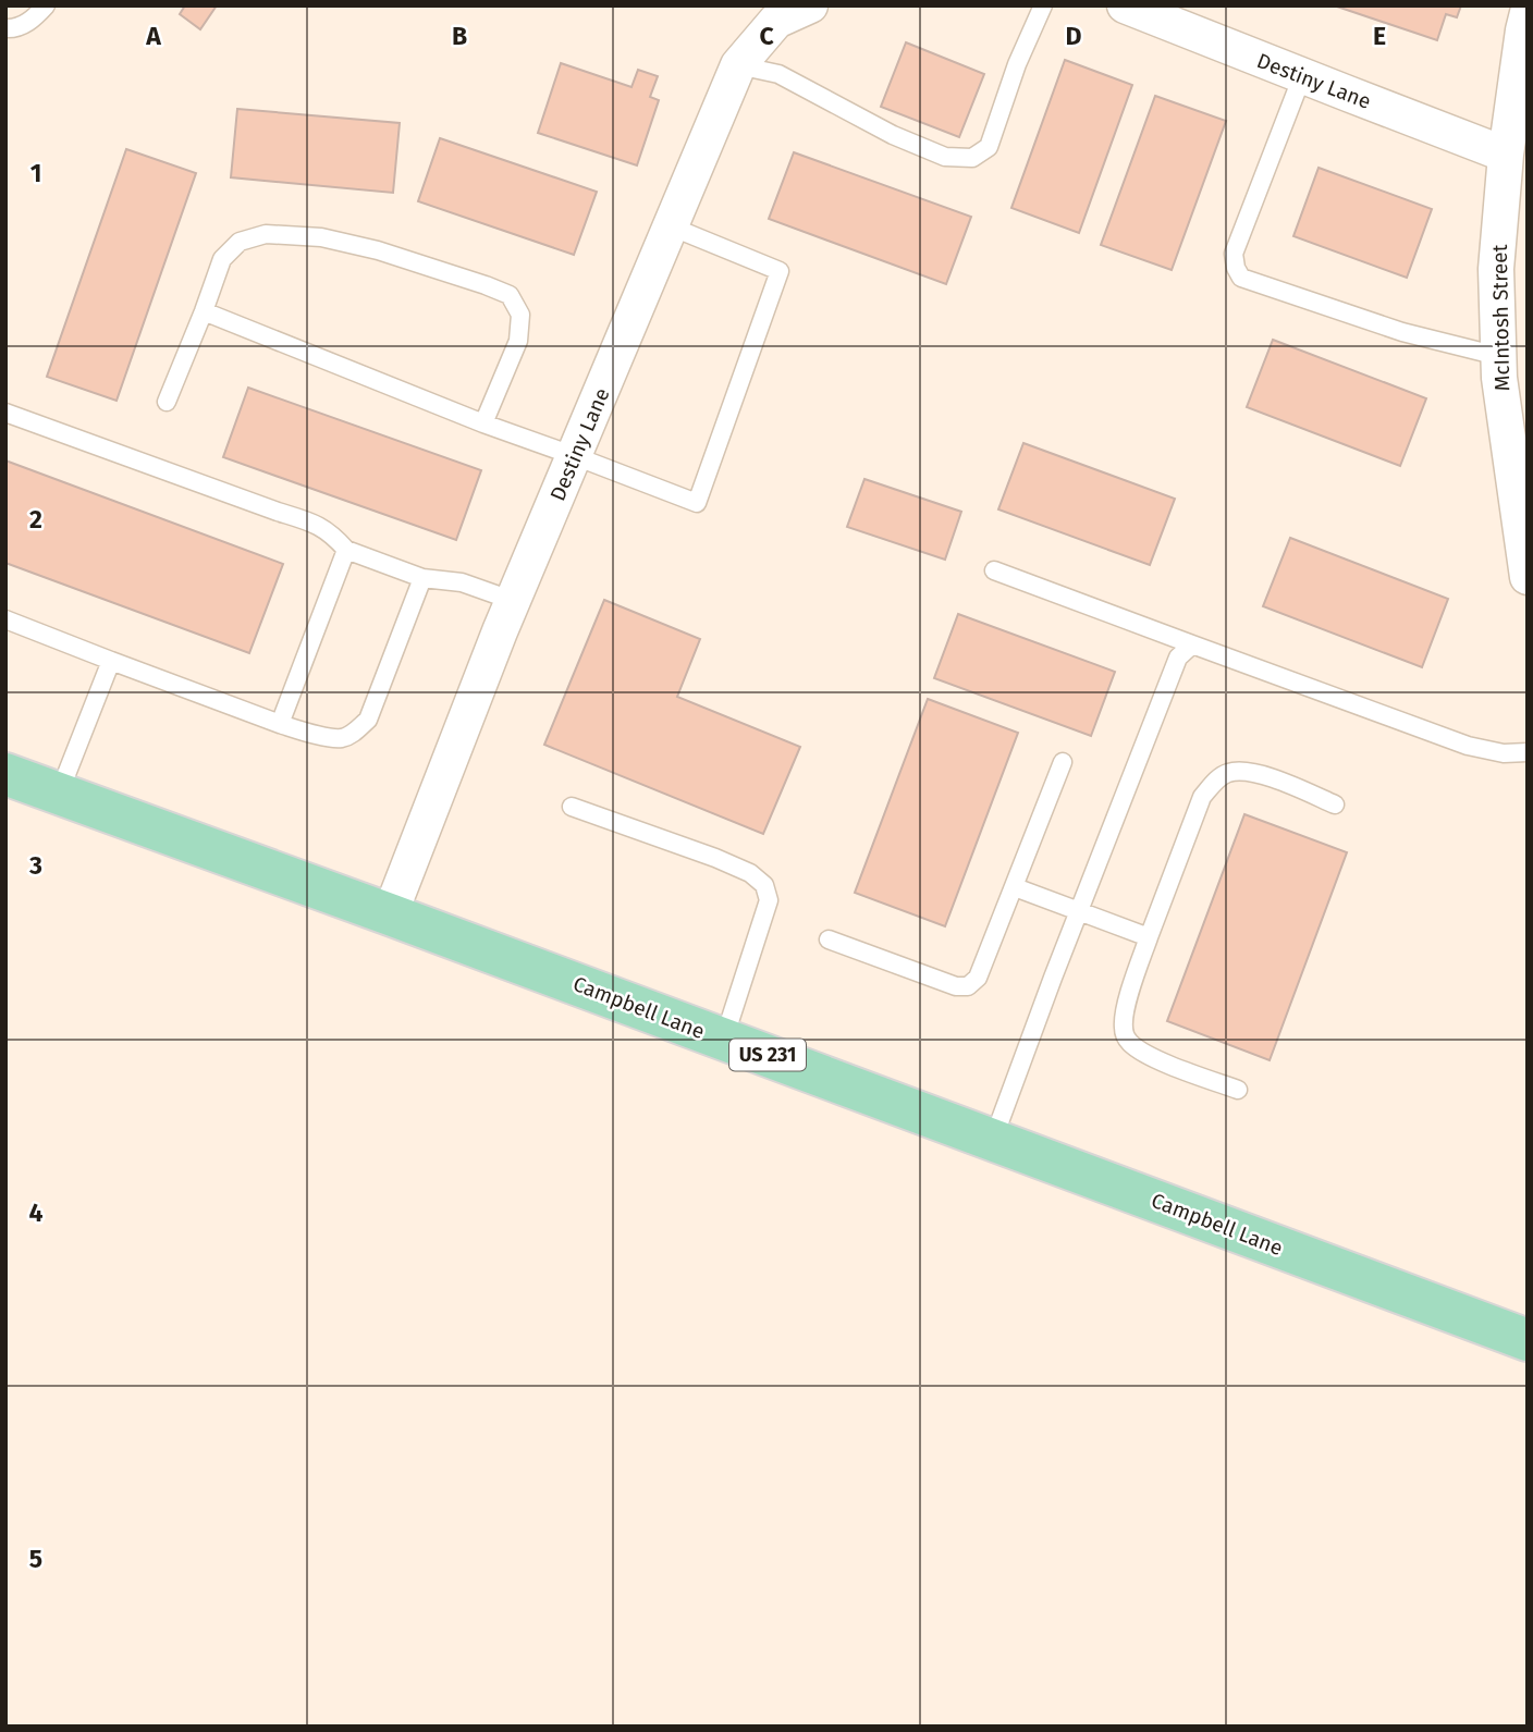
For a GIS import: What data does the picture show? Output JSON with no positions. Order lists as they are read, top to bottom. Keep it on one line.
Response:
{"streets":{"main road":["Campbell Lane","US 231"],"street":["Destiny Lane","McIntosh Street"]},"crossings":[["Destiny Lane","McIntosh Street"],["Destiny Lane","Campbell Lane"]],"grid":{"columns":["A","B","C","D","E"],"rows":["1","2","3","4","5"]}}
